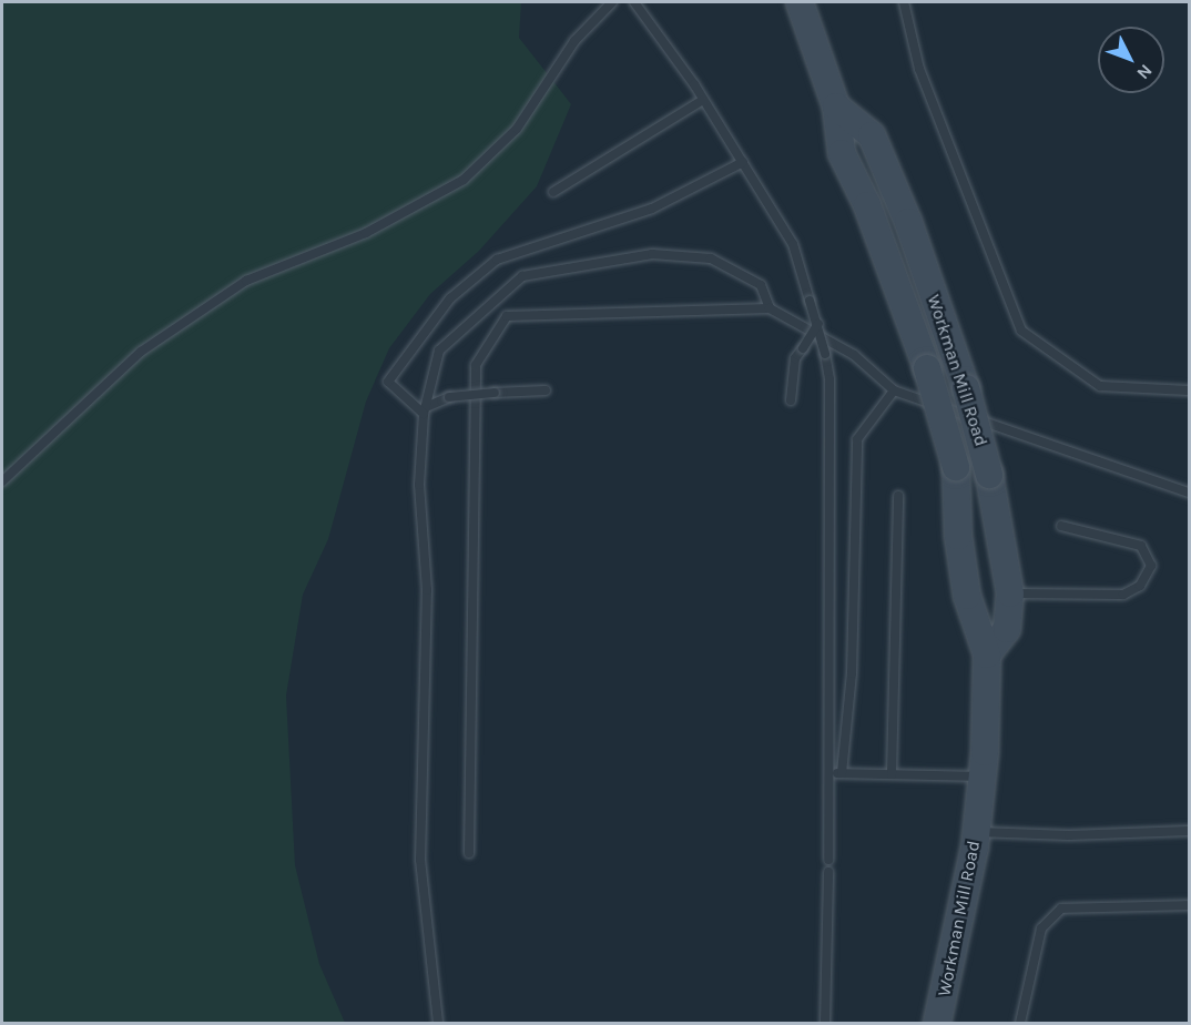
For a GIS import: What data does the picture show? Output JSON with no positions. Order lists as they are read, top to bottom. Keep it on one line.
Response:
{"streets":{"street":["Workman Mill Road"]},"north":"bottom right"}
